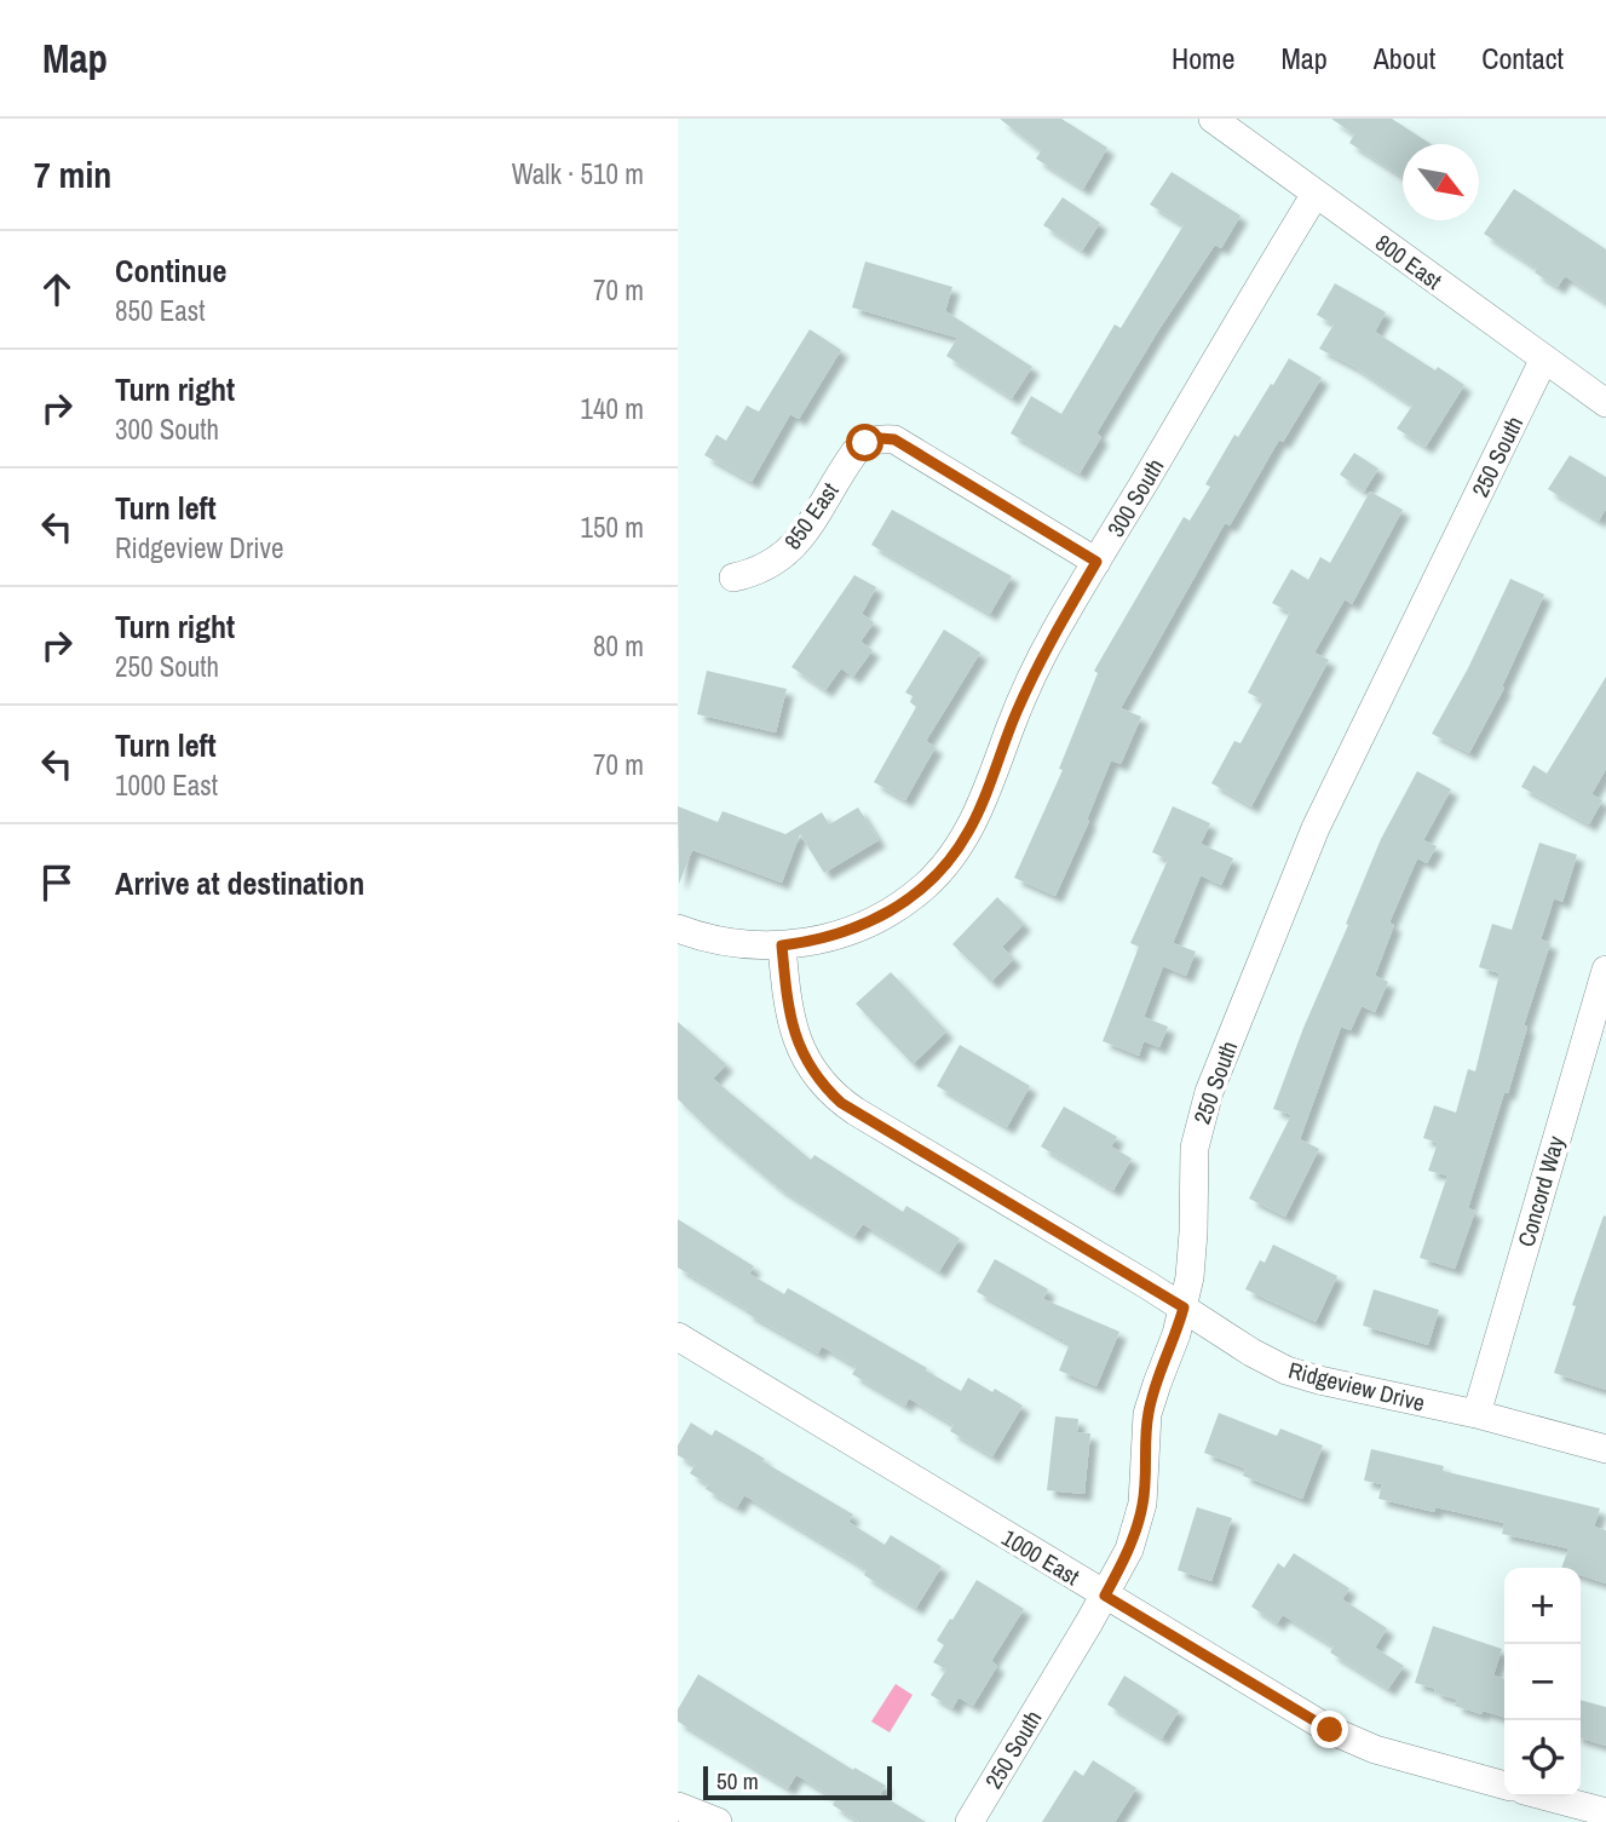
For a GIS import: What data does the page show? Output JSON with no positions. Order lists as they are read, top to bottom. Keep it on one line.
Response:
{"streets":{"street":["800 East","250 South","300 South","850 East","Concord Way","Ridgeview Drive","1000 East"]},"crossings":[["800 East","250 South"],["800 East","300 South"],["250 South","Ridgeview Drive"],["250 South","1000 East"],["300 South","850 East"],["300 South","Ridgeview Drive"],["Concord Way","Ridgeview Drive"]],"scale_bar":"50 m","north":"bottom right","page":{"header":"Map","nav":["Home","Map","About","Contact"],"heading":["7 min","Walk · 510 m"],"list":[["Continue","850 East","70 m"],["Turn right","300 South","140 m"],["Turn left","Ridgeview Drive","150 m"],["Turn right","250 South","80 m"],["Turn left","1000 East","70 m"],"Arrive at destination"],"map_buttons":["+","−"],"scale":"50 m"}}
